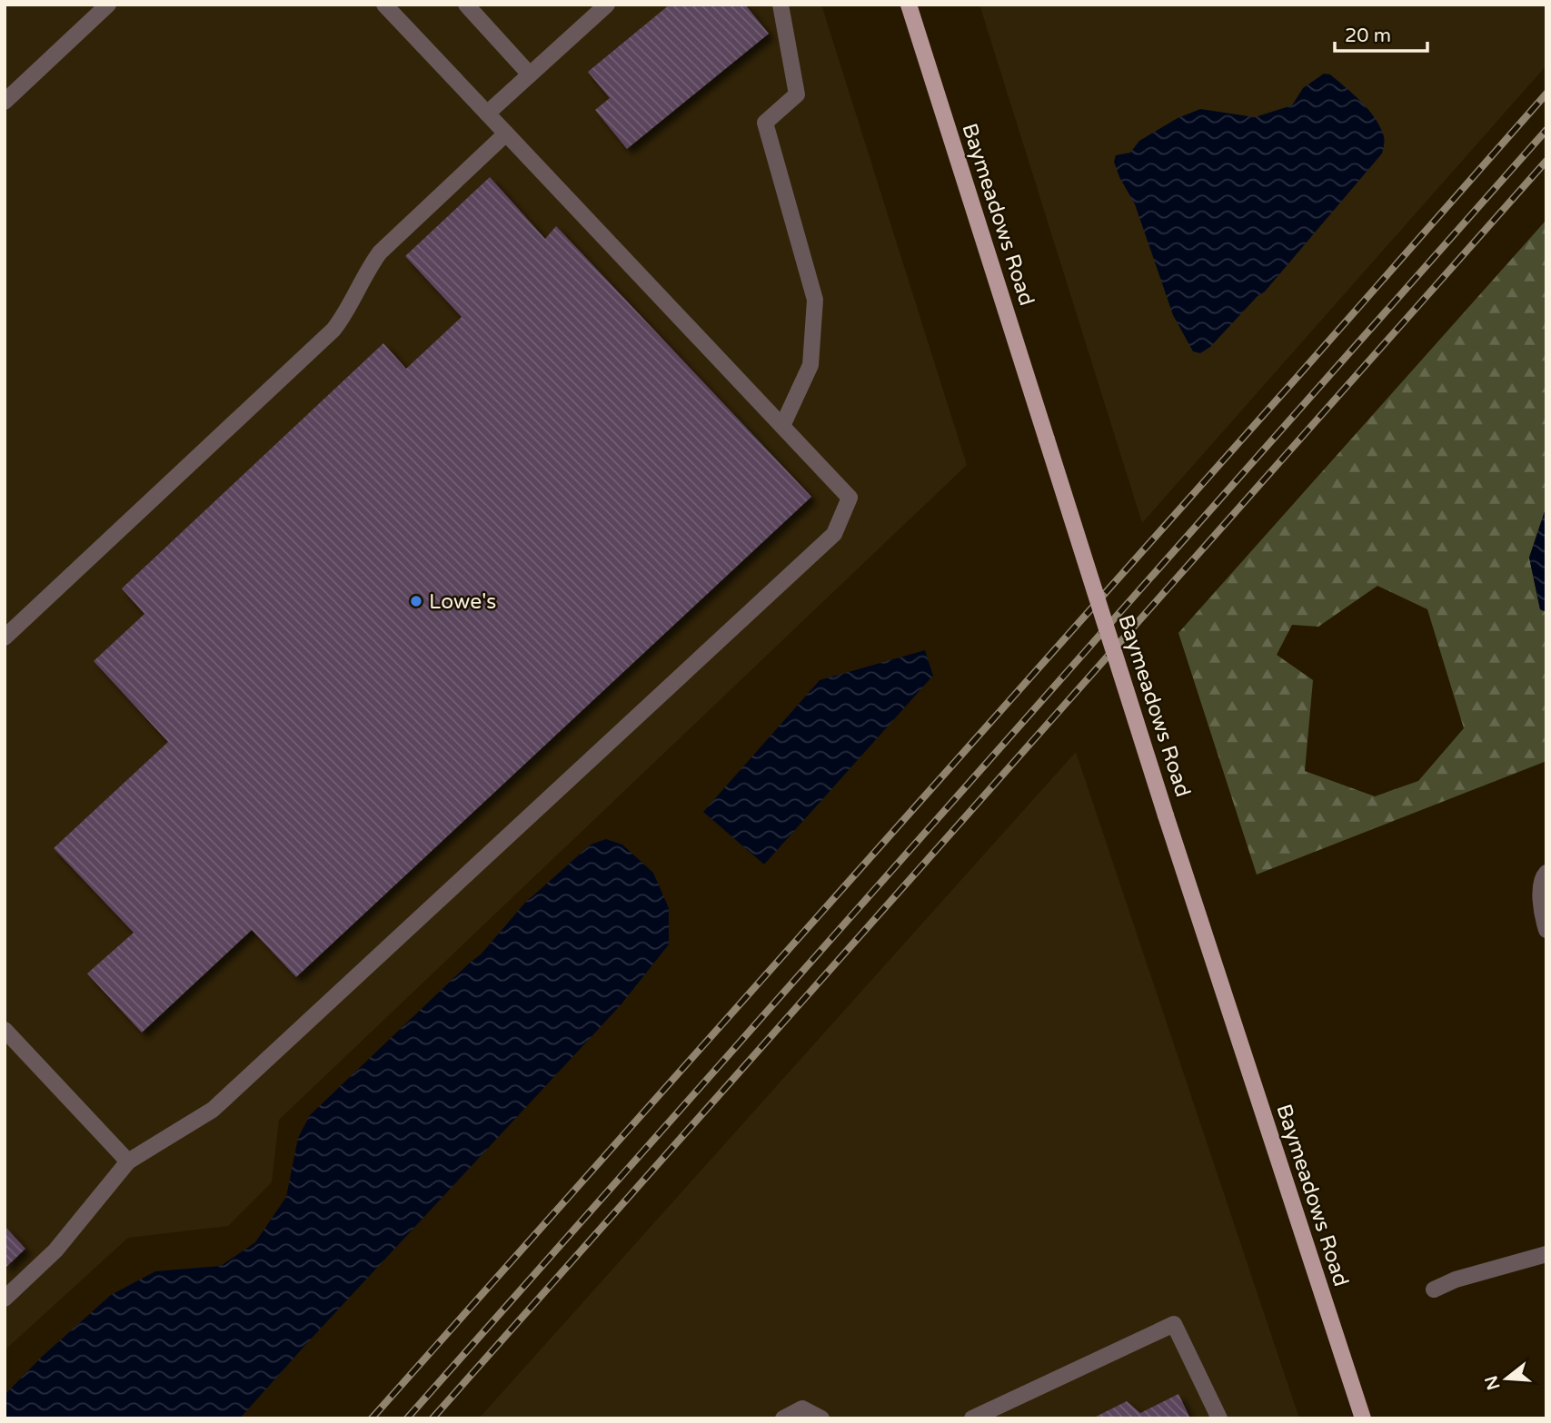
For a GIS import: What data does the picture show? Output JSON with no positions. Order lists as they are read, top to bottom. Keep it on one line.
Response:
{"streets":{"main road":["Baymeadows Road"]},"places":["Lowe's"],"scale_bar":"20 m","north":"left"}
